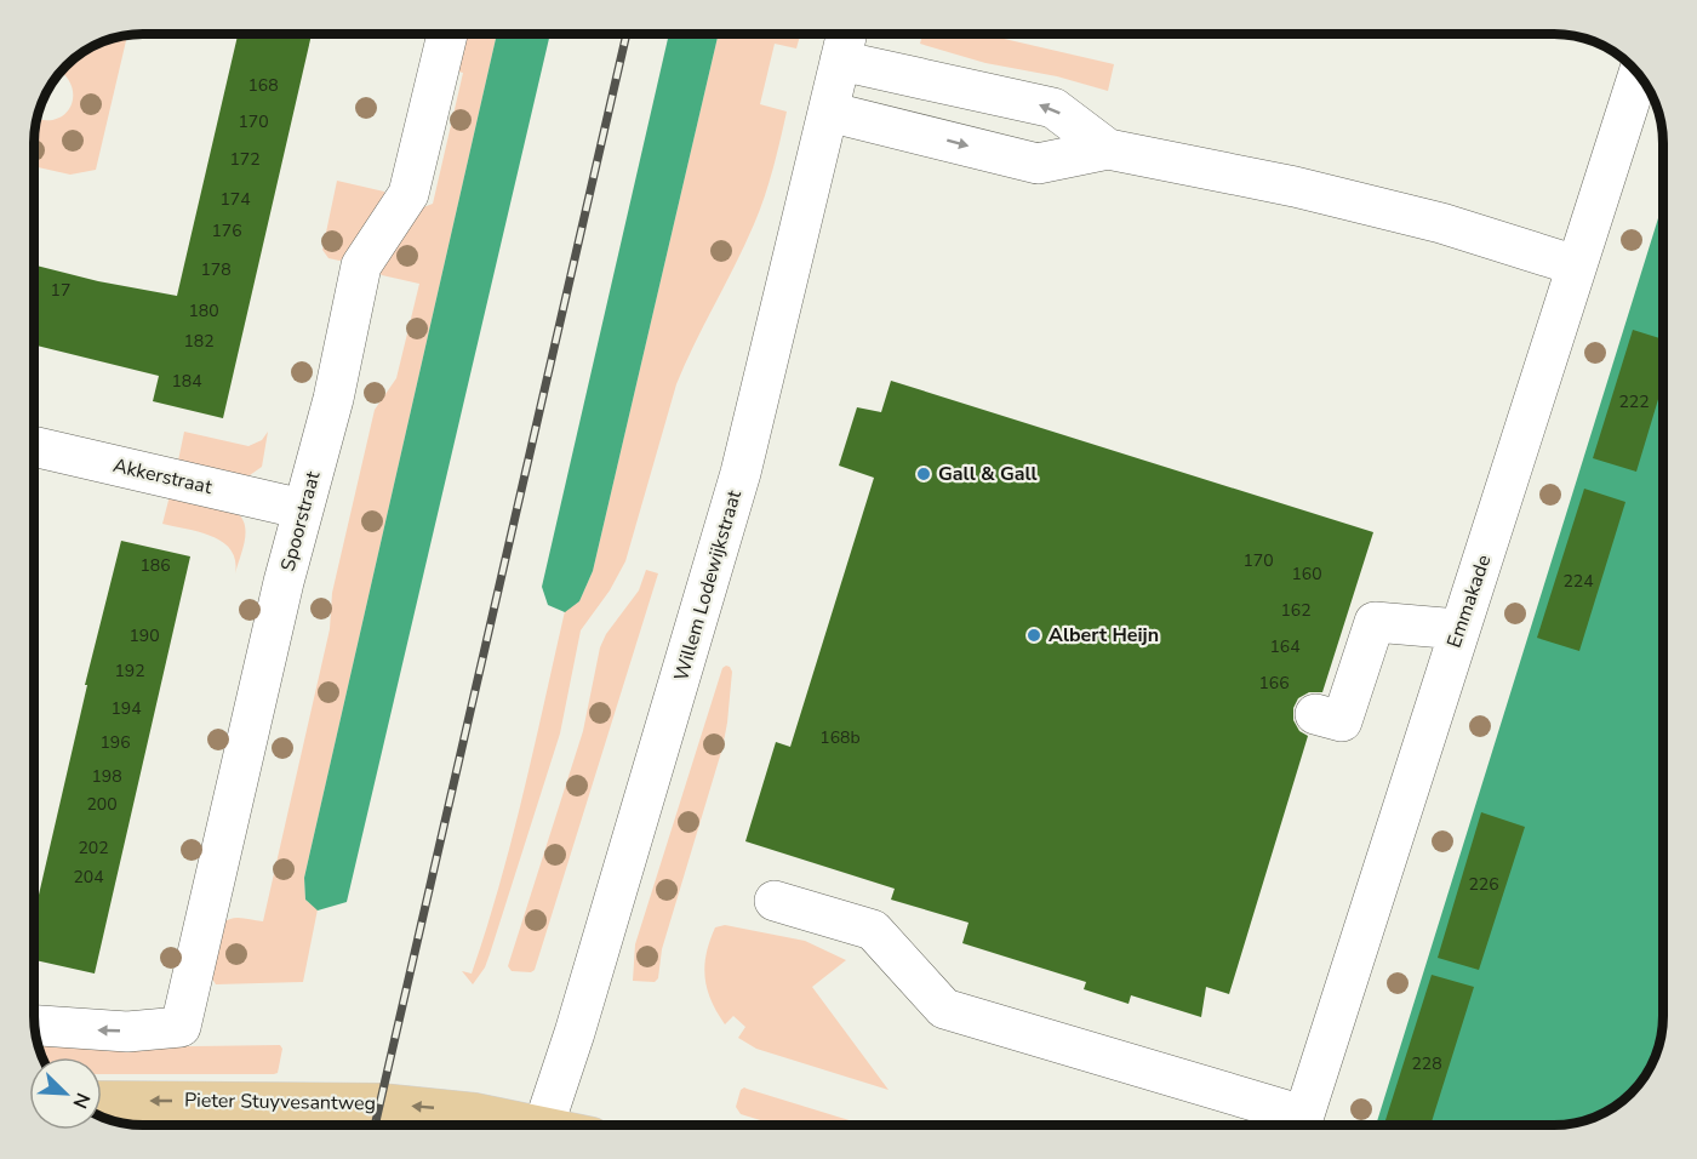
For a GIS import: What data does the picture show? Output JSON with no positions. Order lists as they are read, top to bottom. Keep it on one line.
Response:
{"streets":{"main road":["Pieter Stuyvesantweg"],"street":["Akkerstraat","Spoorstraat","Willem Lodewijkstraat","Emmakade"]},"crossings":[["Akkerstraat","Spoorstraat"]],"one_way":["Spoorstraat","Pieter Stuyvesantweg"],"places":["Gall & Gall","Albert Heijn"],"house_numbers":["168","170","172","174","176","178","17","180","182","184","222","170","186","160","224","162","190","164","192","166","194","168b","196","198","200","202","204","226","228"],"north":"bottom right"}
